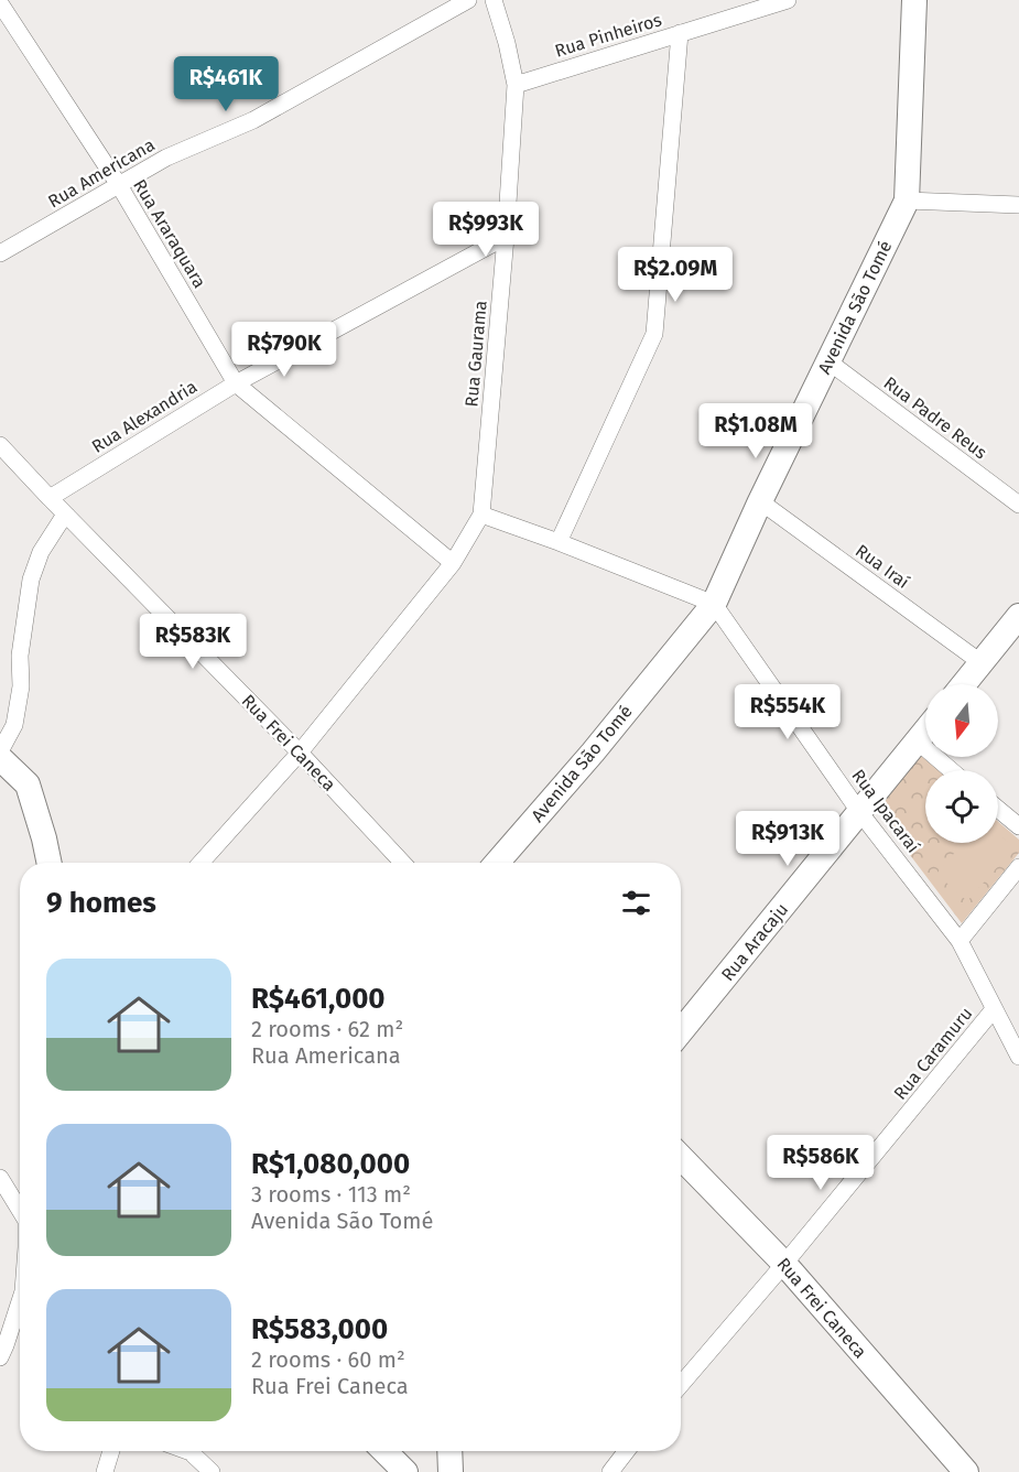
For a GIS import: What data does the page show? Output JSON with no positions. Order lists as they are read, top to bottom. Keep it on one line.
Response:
{"streets":{"street":["Rua Pinheiros","Rua Americana","Rua Araraquara","Avenida São Tomé","Rua Gaurama","Rua Alexandria","Rua Padre Reus","Rua Iraí","Rua Frei Caneca","Rua Ipacaraí","Rua Aracaju","Rua Caramuru"]},"crossings":[["Rua Pinheiros","Rua Gaurama"],["Rua Americana","Rua Araraquara"],["Rua Araraquara","Rua Alexandria"],["Avenida São Tomé","Rua Padre Reus"],["Avenida São Tomé","Rua Iraí"],["Avenida São Tomé","Rua Ipacaraí"],["Rua Gaurama","Rua Alexandria"],["Rua Alexandria","Rua Frei Caneca"],["Rua Frei Caneca","Rua Caramuru"],["Rua Ipacaraí","Rua Aracaju"],["Rua Ipacaraí","Rua Caramuru"]],"north":"bottom","page":{"price":["R$461K","R$993K","R$2.09M","R$790K","R$1.08M","R$583K","R$554K","R$913K","R$586K"],"heading":"9 homes","list":[{"name":"R$461,000","note":"2 rooms · 62 m² · Rua Americana"},{"name":"R$1,080,000","note":"3 rooms · 113 m² · Avenida São Tomé"},{"name":"R$583,000","note":"2 rooms · 60 m² · Rua Frei Caneca"}]}}
